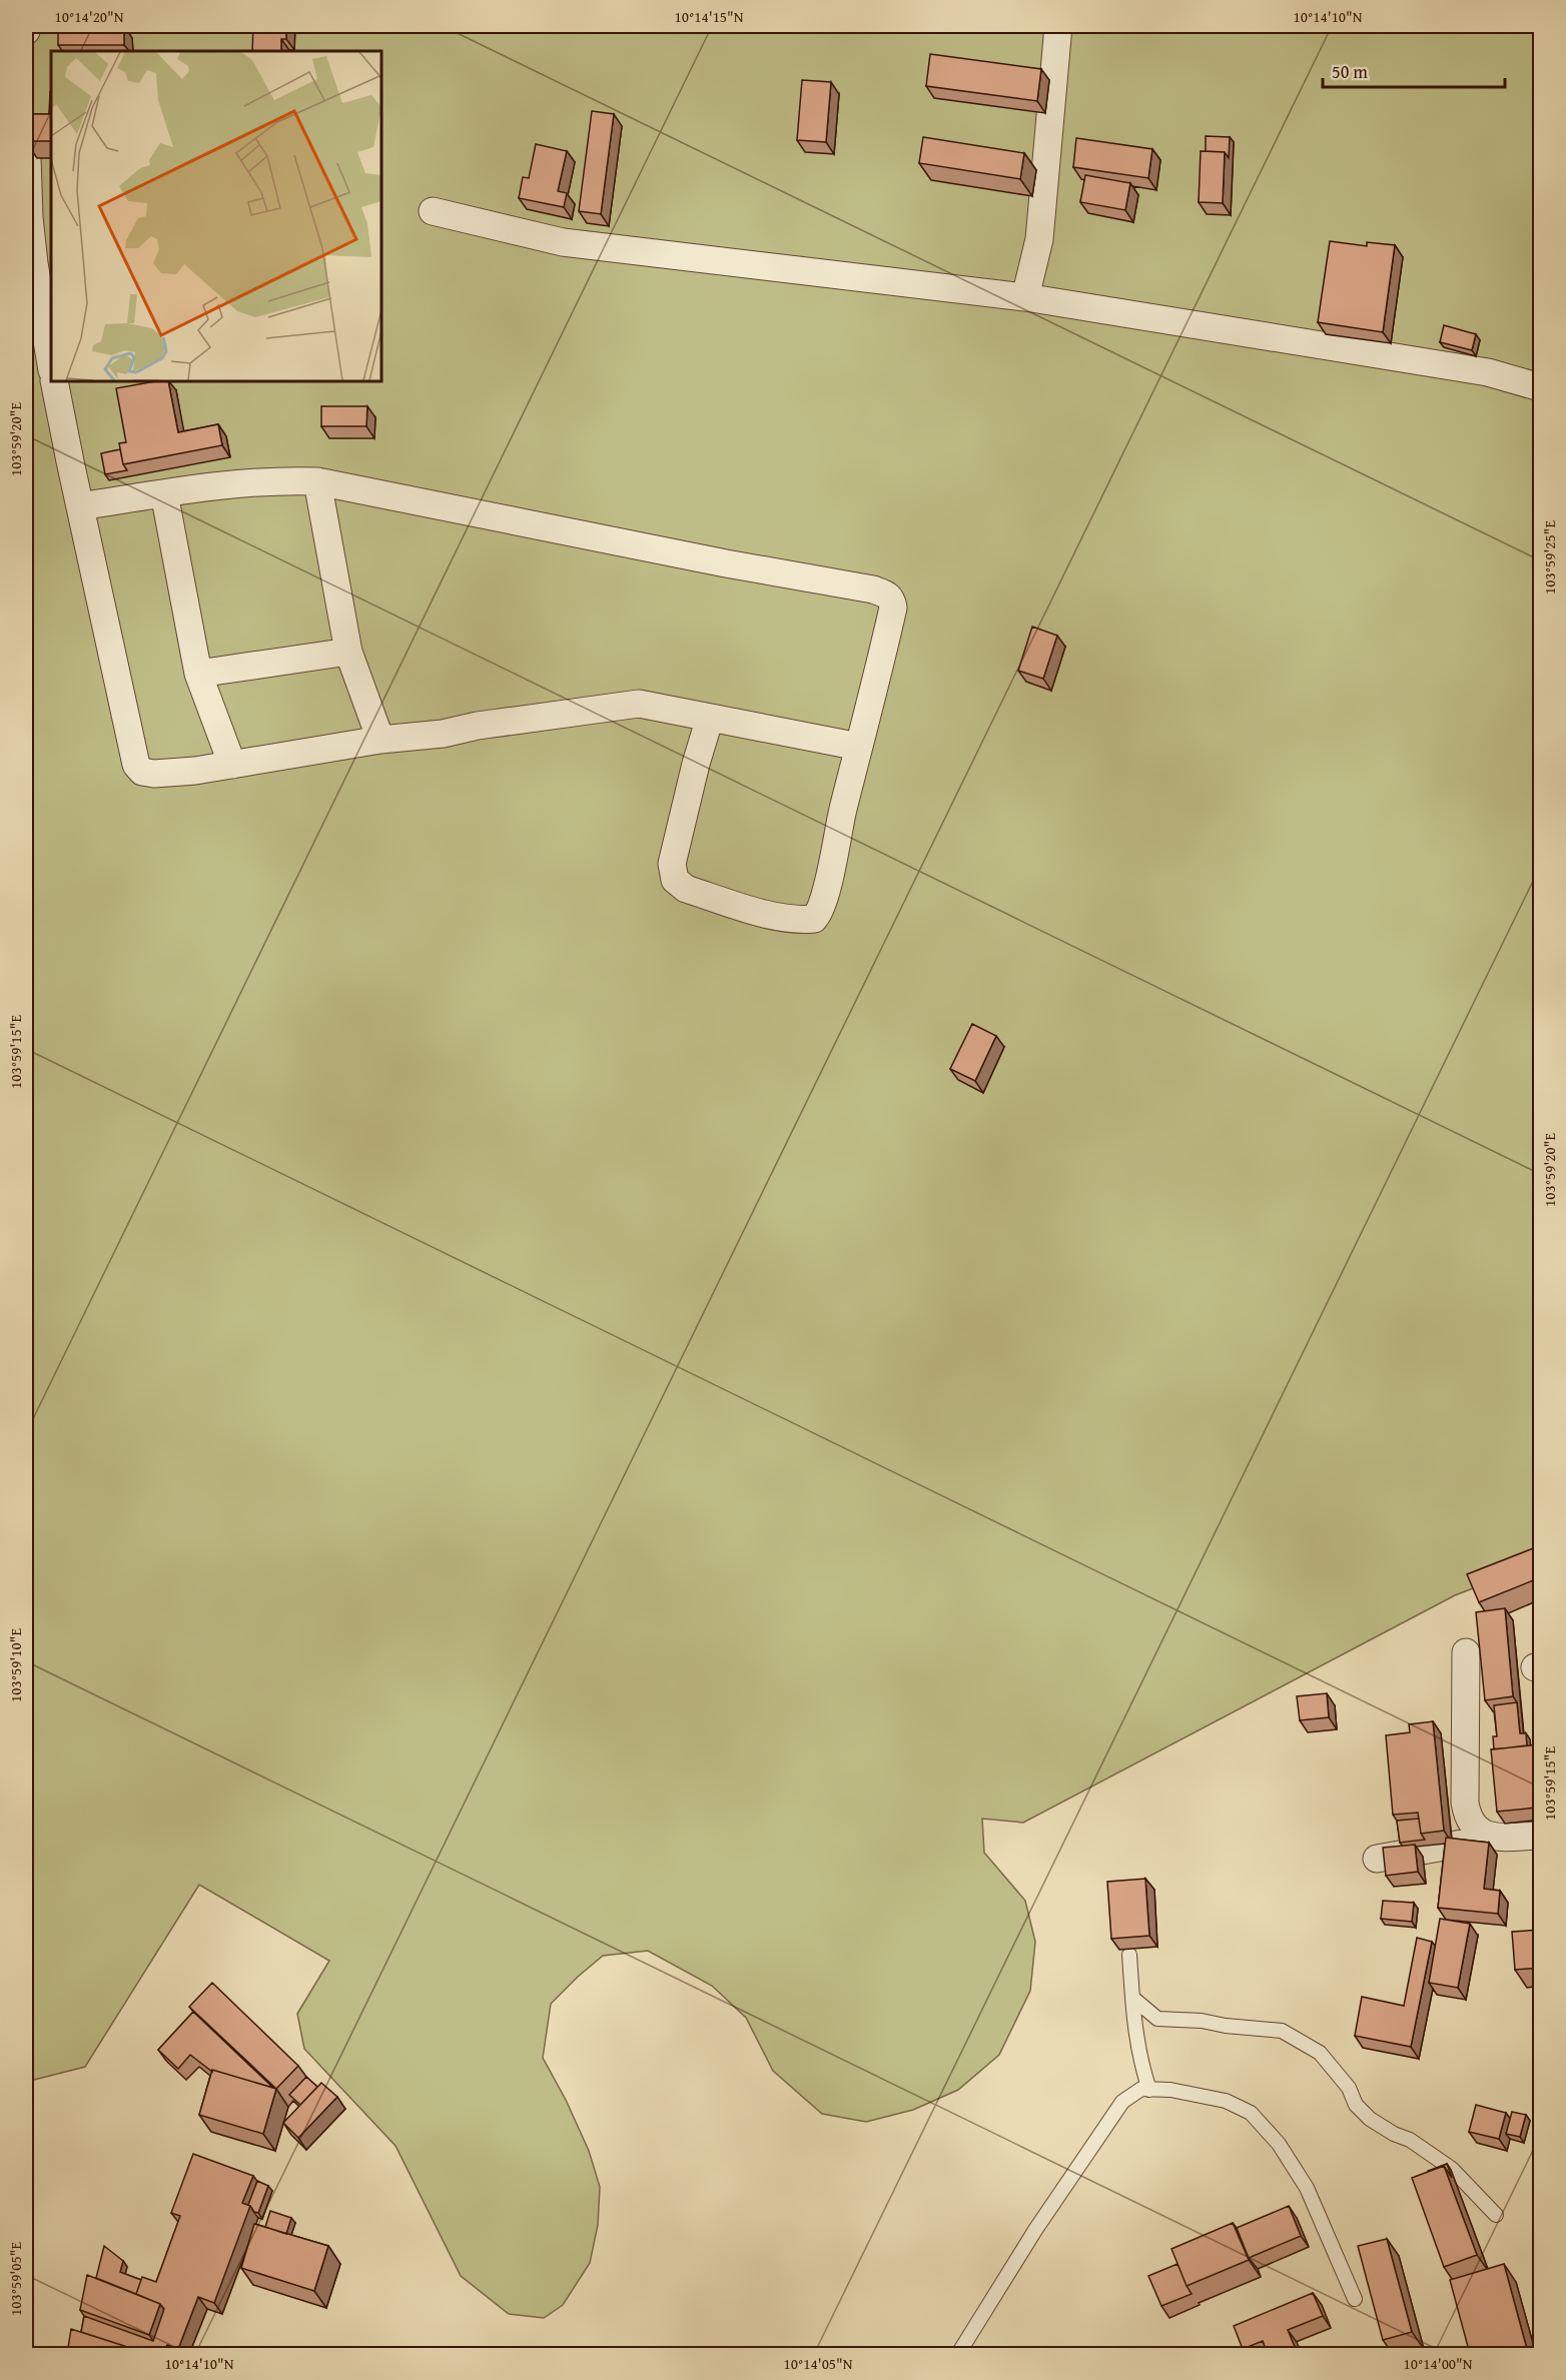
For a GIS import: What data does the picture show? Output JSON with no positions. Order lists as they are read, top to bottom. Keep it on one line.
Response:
{"scale_bar":"50 m","coordinates":["10°14'20\"N","10°14'15\"N","10°14'10\"N","103°59'20\"E","103°59'25\"E","103°59'15\"E","103°59'10\"E","103°59'05\"E","10°14'05\"N","10°14'00\"N"]}
